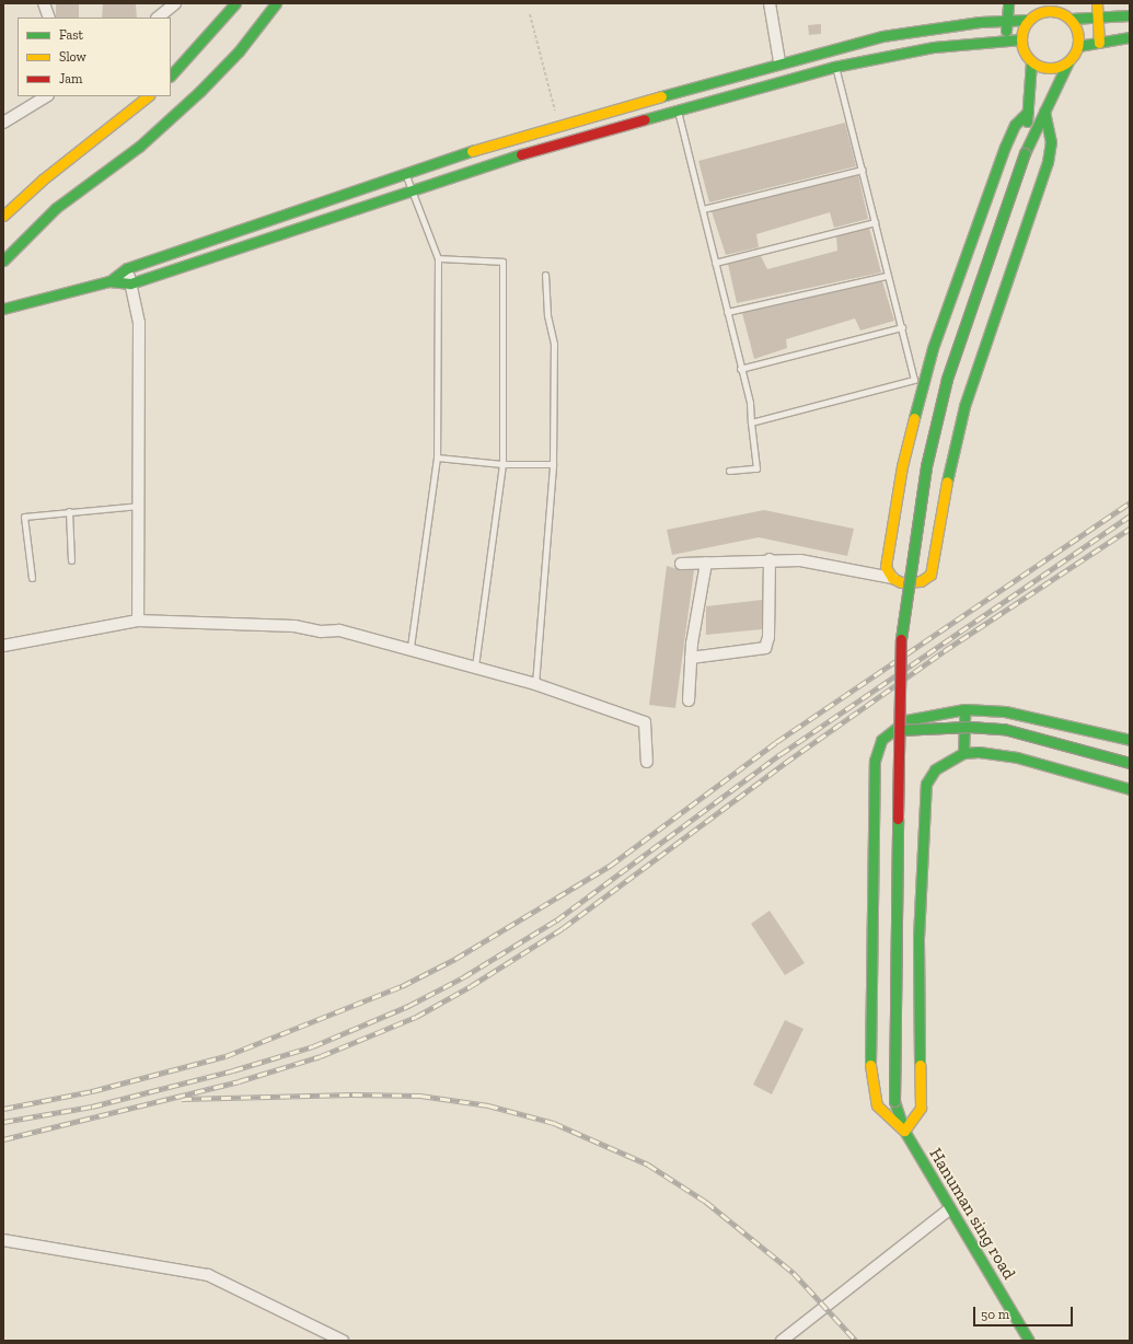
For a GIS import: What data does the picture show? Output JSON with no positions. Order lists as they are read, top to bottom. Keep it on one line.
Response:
{"streets":{"street":["Hanuman sing road"]},"legend":["Fast","Slow","Jam"],"scale_bar":"50 m"}
